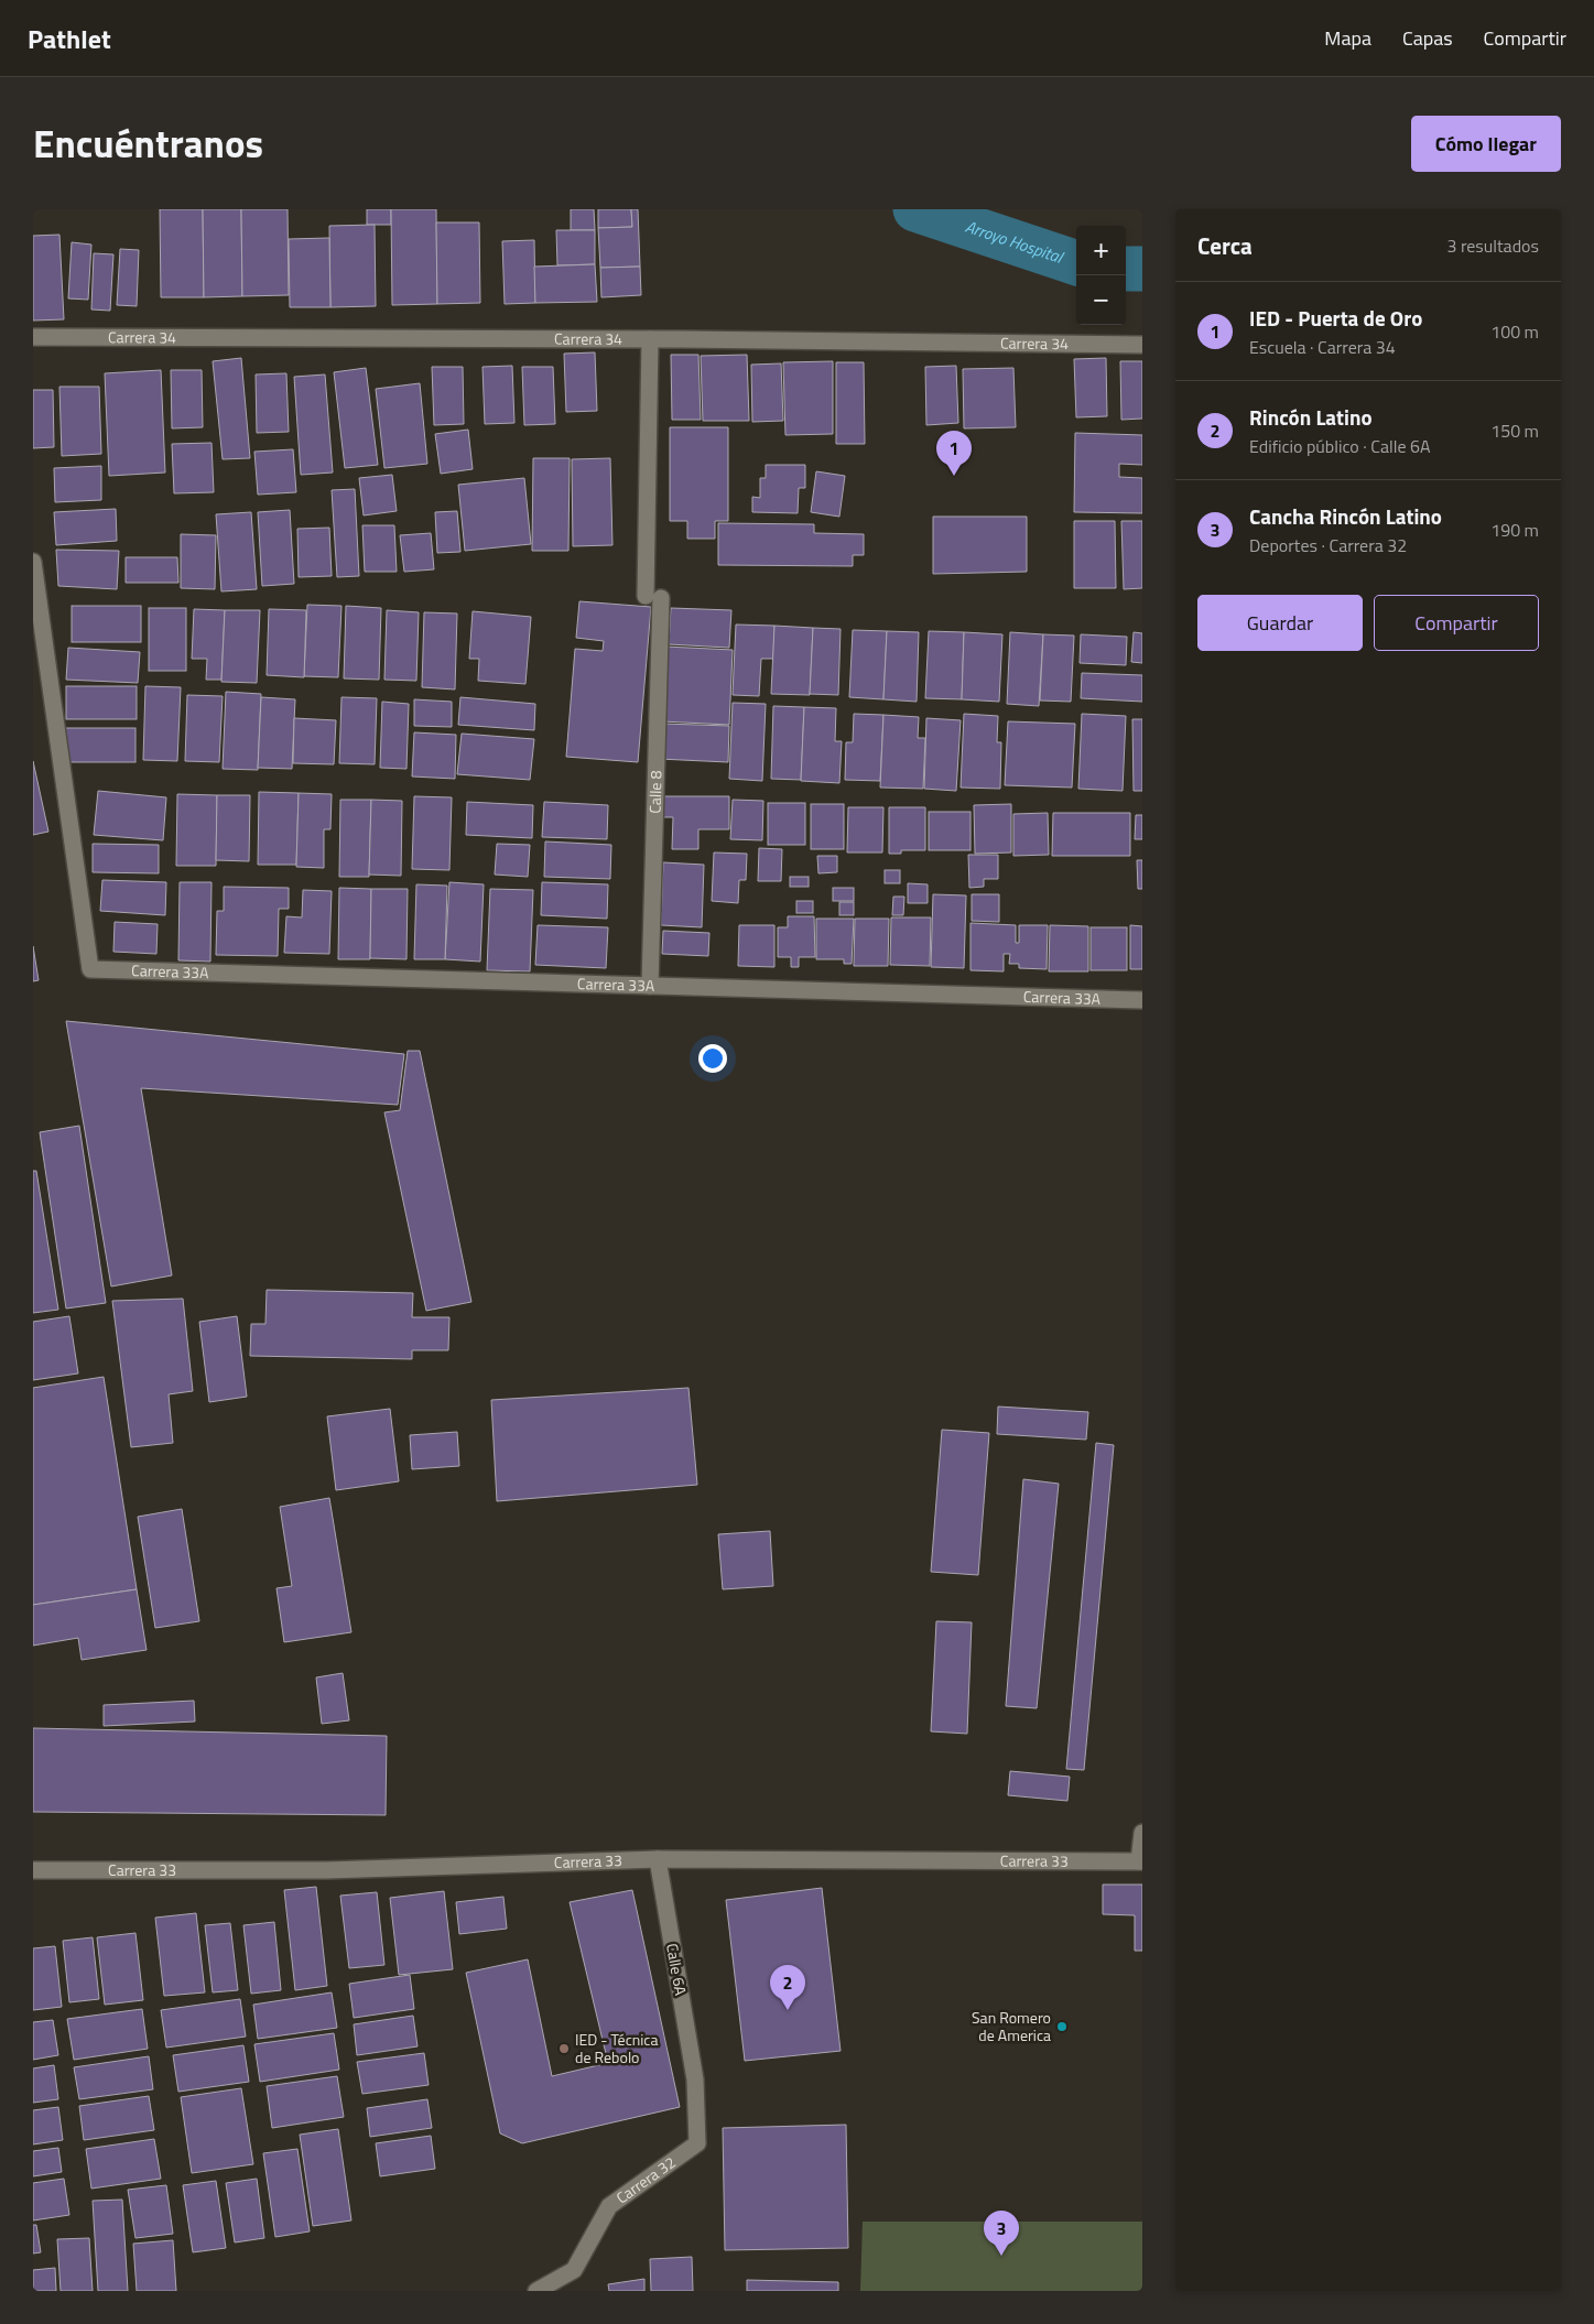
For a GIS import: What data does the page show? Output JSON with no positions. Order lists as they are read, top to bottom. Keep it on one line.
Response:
{"streets":{"street":["Carrera 34","Calle 8","Carrera 33A","Carrera 33","Calle 6A","Carrera 32"]},"crossings":[["Carrera 34","Calle 8"],["Calle 8","Carrera 33A"],["Carrera 33","Calle 6A"],["Calle 6A","Carrera 32"]],"water":["Arroyo Hospital"],"places":["San Romero de America","IED - Técnica de Rebolo"],"page":{"header":"Pathlet","nav":["Mapa","Capas","Compartir"],"title":"Encuéntranos","buttons":["Cómo llegar",["Guardar","Compartir"]],"heading":["Cerca","3 resultados"],"map_buttons":["+","−"],"list":[{"mark":"1","name":"IED - Puerta de Oro","note":"Escuela · Carrera 34","value":"100 m"},{"mark":"2","name":"Rincón Latino","note":"Edificio público · Calle 6A","value":"150 m"},{"mark":"3","name":"Cancha Rincón Latino","note":"Deportes · Carrera 32","value":"190 m"}],"pins":["1","2","3"]}}
